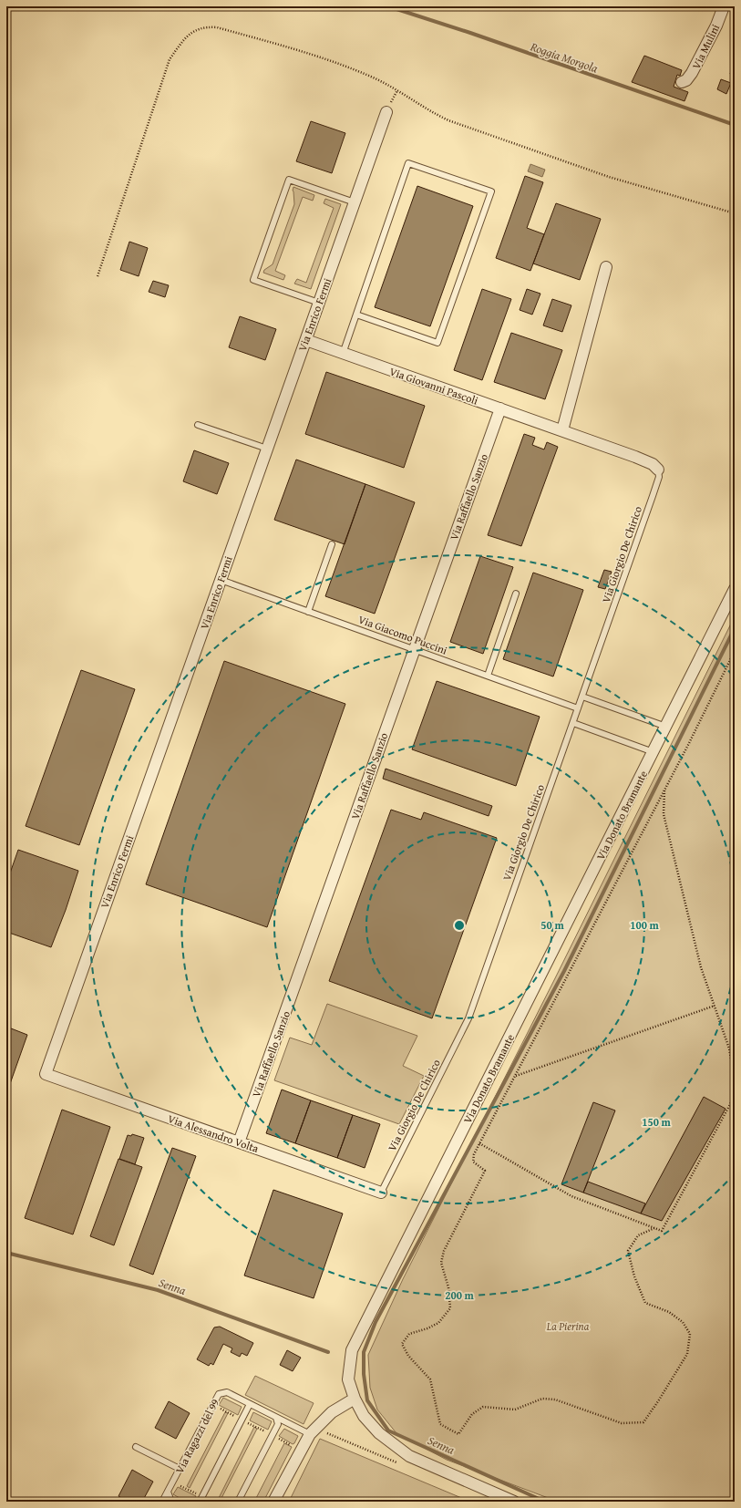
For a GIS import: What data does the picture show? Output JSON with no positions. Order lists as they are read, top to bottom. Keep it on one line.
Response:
{"streets":{"street":["Via Mulini","Via Enrico Fermi","Via Giovanni Pascoli","Via Raffaello Sanzio","Via Donato Bramante","Via Alessandro Volta"],"lane":["Via Giorgio De Chirico","Via Giacomo Puccini","Via Ragazzi del 99"]},"crossings":[["Via Enrico Fermi","Via Giovanni Pascoli"],["Via Enrico Fermi","Via Giacomo Puccini"],["Via Enrico Fermi","Via Alessandro Volta"],["Via Giovanni Pascoli","Via Raffaello Sanzio"],["Via Giovanni Pascoli","Via Giorgio De Chirico"],["Via Raffaello Sanzio","Via Giacomo Puccini"],["Via Raffaello Sanzio","Via Alessandro Volta"],["Via Giorgio De Chirico","Via Giacomo Puccini"],["Via Giorgio De Chirico","Via Alessandro Volta"]],"water":["Roggia Morgola","Senna"],"parks":["La Pierina"],"rings":["50 m","100 m","150 m","200 m"]}
